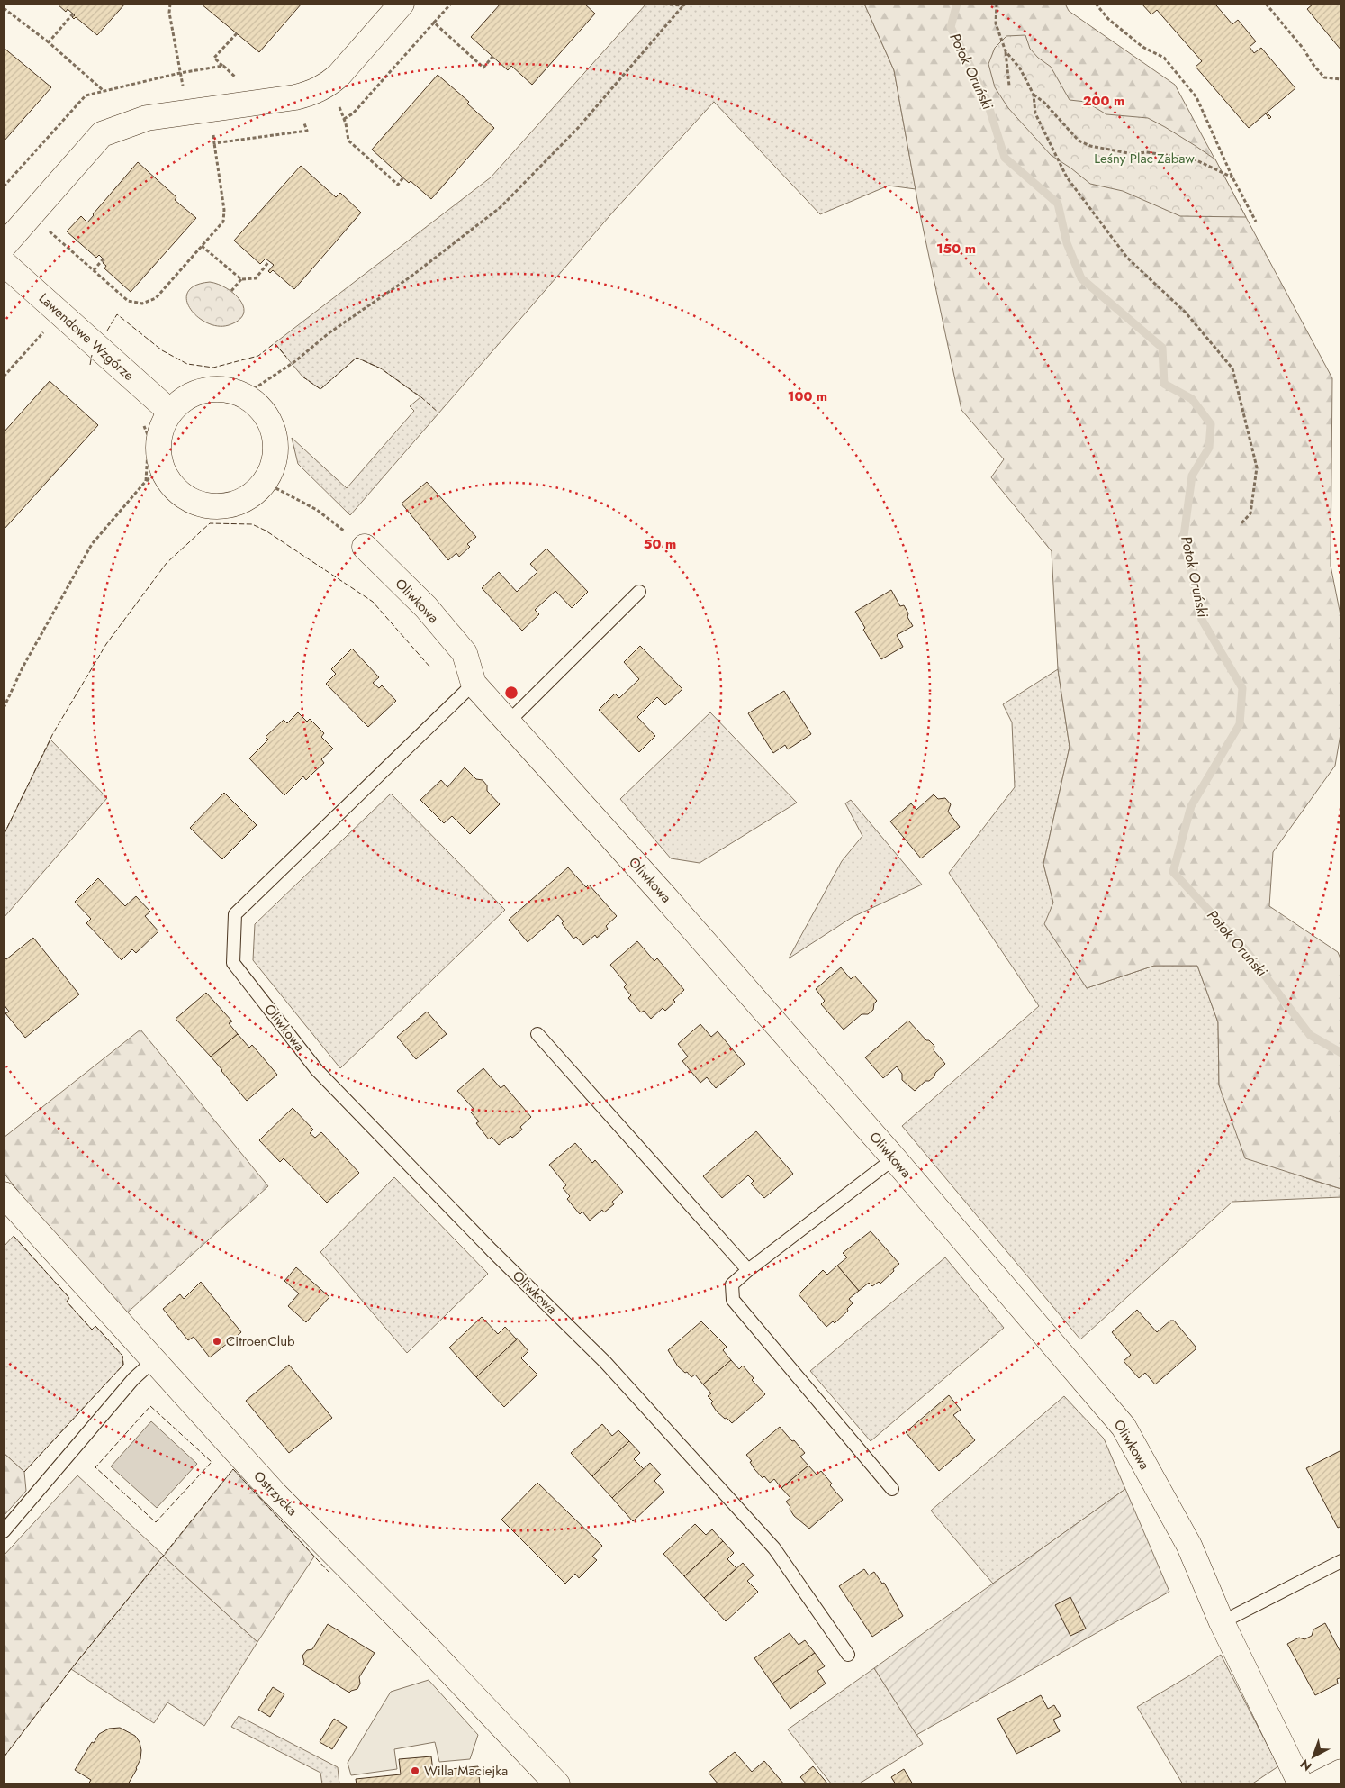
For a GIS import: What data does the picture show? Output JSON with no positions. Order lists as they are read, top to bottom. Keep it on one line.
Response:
{"streets":{"street":["Lawendowe Wzgórze","Oliwkowa","Ostrzycka"]},"water":["Potok Oruński"],"parks":["Leśny Plac Zabaw"],"places":["CitroenClub","Willa Maciejka"],"north":"bottom left","rings":["200 m","150 m","100 m","50 m"]}
